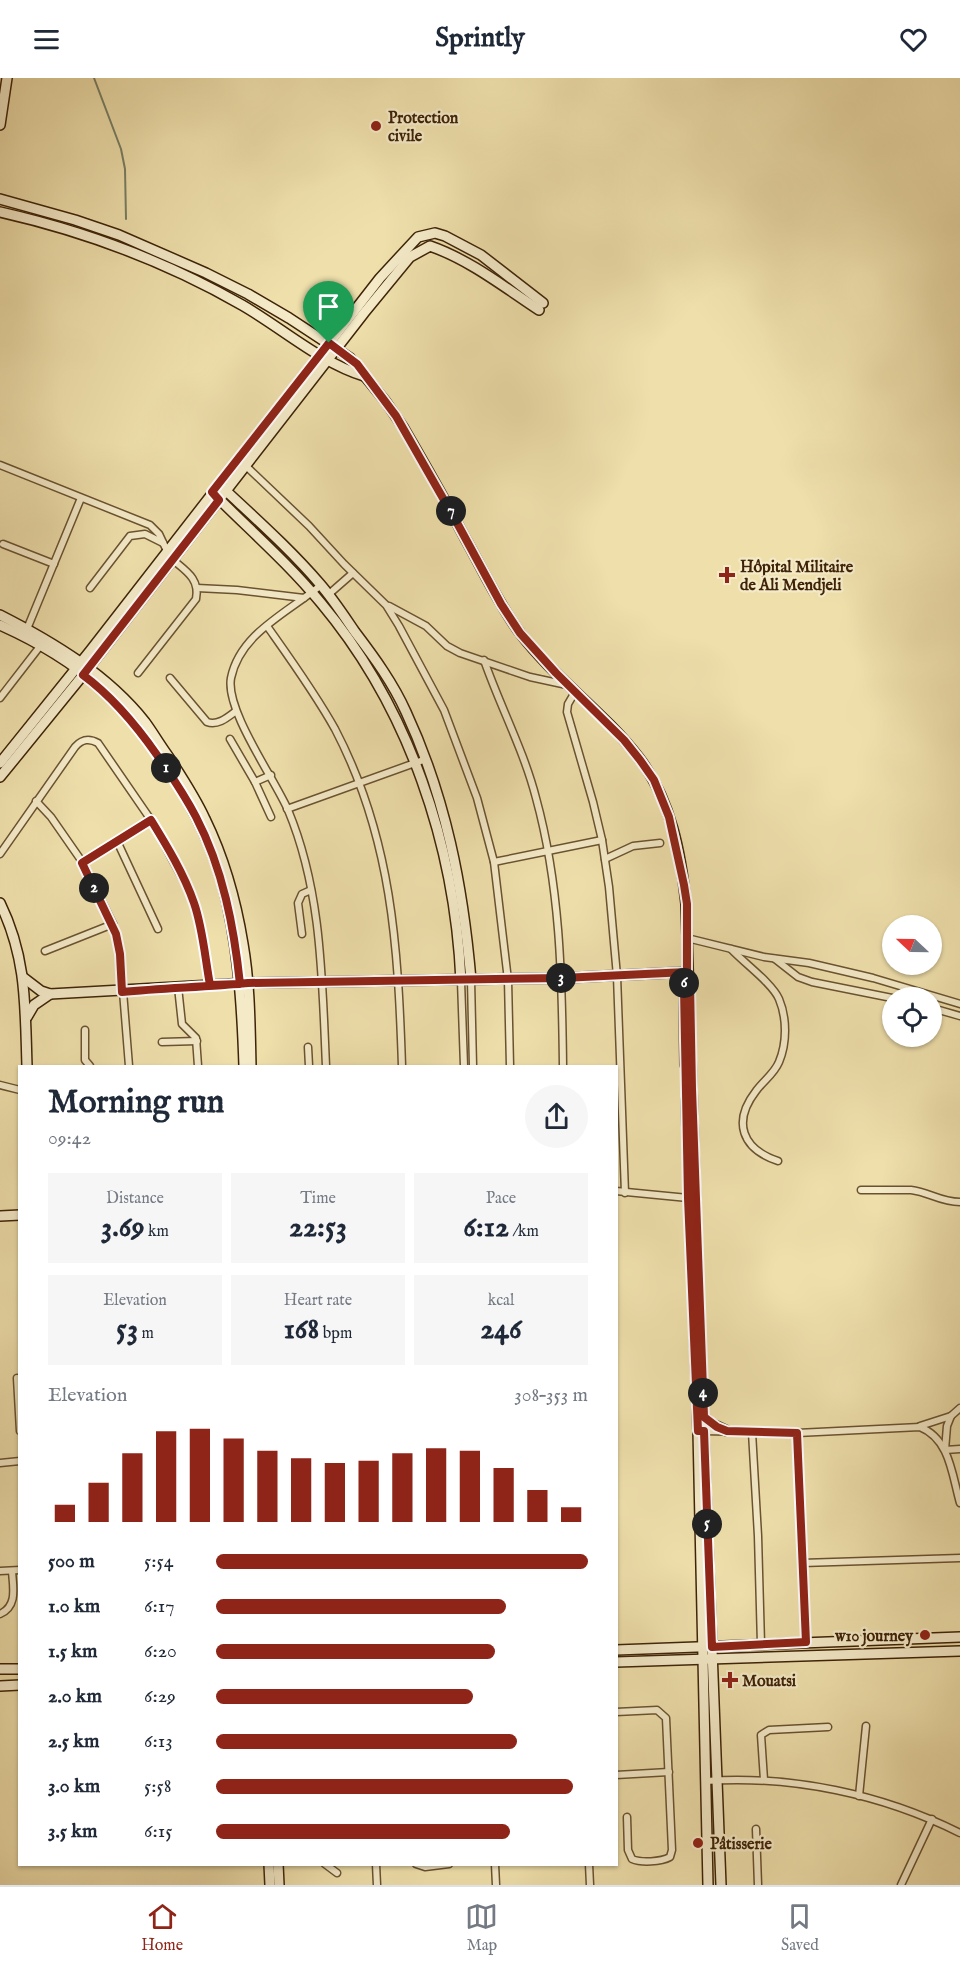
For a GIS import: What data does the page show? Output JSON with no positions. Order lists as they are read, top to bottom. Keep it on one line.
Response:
{"places":{"other":["Protection civile","w10 journey","Pâtisserie"],"health":["Hôpital Militaire de Ali Mendjeli","Mouatsi"]},"north":"left","page":{"header":"Sprintly","pins":["7","1","2","3","6","4","5"],"heading":["Morning run","09:42"],"stats":[["Distance","3.69 km"],["Time","22:53"],["Pace","6:12 /km"],["Elevation","53 m"],["Heart rate","168 bpm"],["kcal","246"]],"chart":["Elevation","308–353 m"],"list":[{"name":"500 m","note":"5:54"},{"name":"1.0 km","note":"6:17"},{"name":"1.5 km","note":"6:20"},{"name":"2.0 km","note":"6:29"},{"name":"2.5 km","note":"6:13"},{"name":"3.0 km","note":"5:58"},{"name":"3.5 km","note":"6:15"}],"tabs":["Home","Map","Saved"]}}
